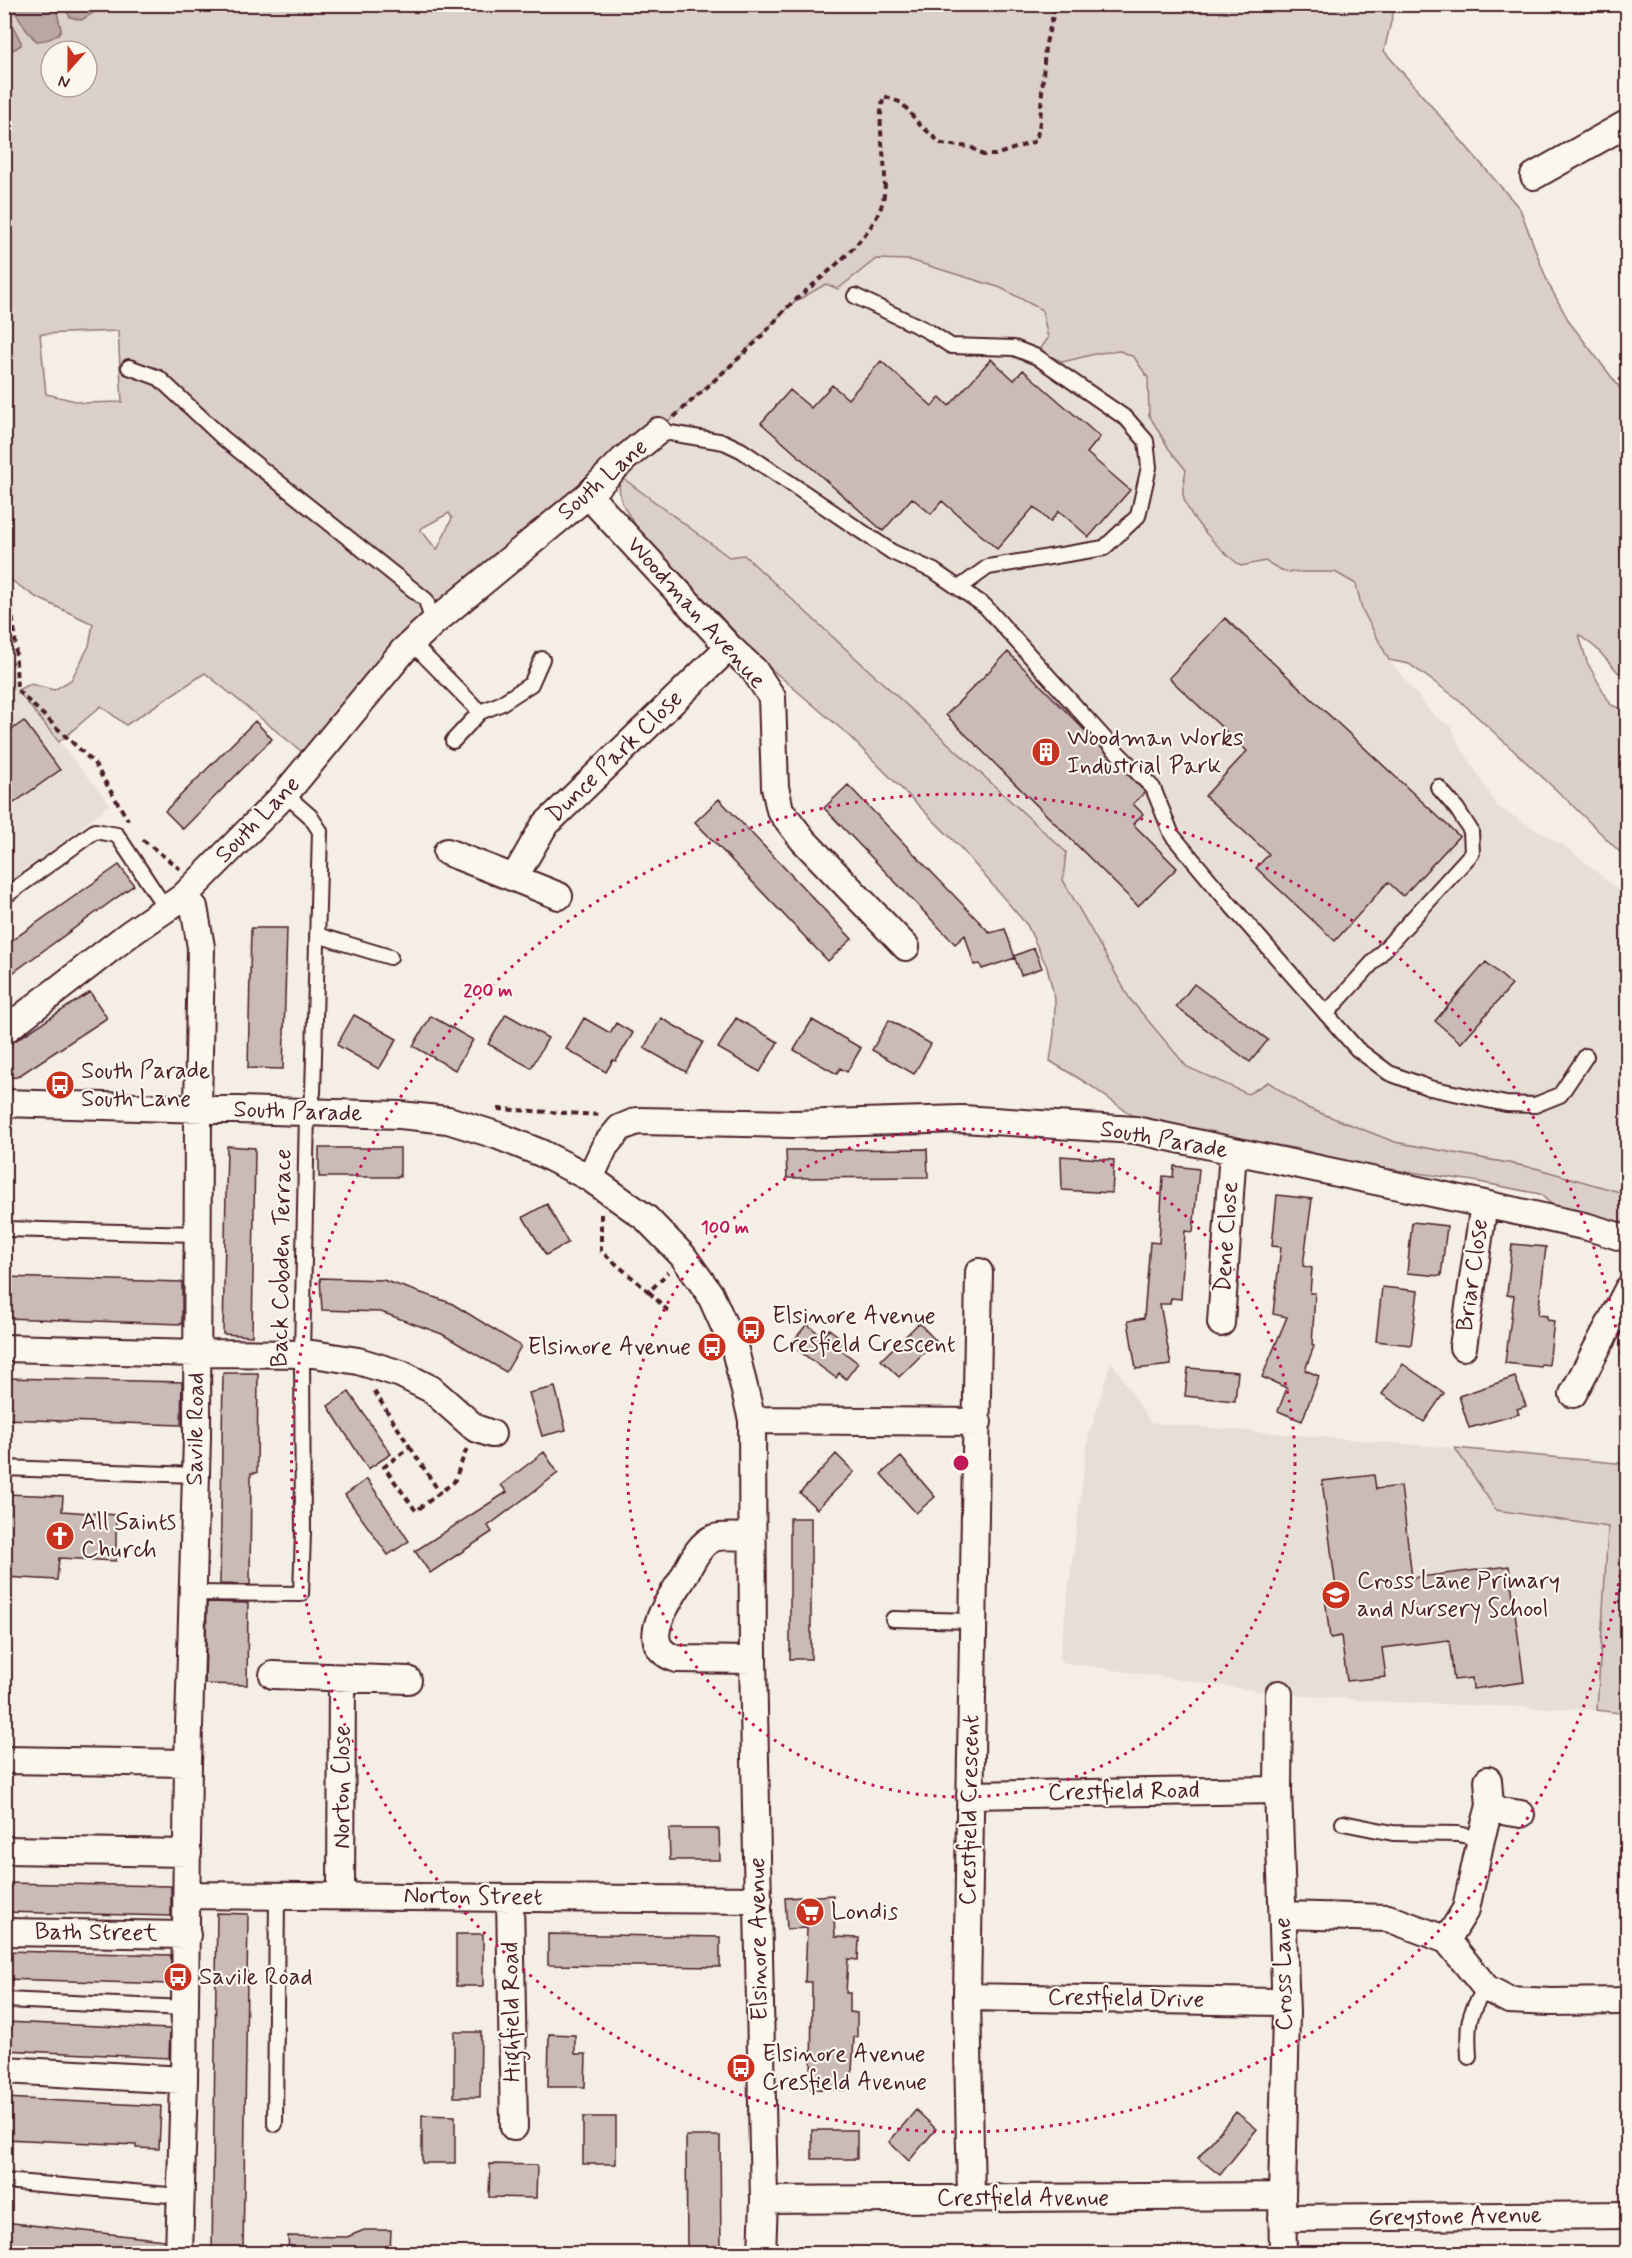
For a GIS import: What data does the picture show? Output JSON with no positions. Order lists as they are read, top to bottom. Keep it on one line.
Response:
{"streets":{"street":["South Lane","Woodman Avenue","Dunce Park Close","South Parade","Dene Close","Briar Close","Savile Road","Norton Close","Crestfield Road","Crestfield Crescent","Norton Street","Bath Street","Elsinore Avenue","Cross Lane","Crestfield Drive","Highfield Road","Crestfield Avenue","Greystone Avenue"],"lane":["Back Cobden Terrace"]},"crossings":[["South Lane","Woodman Avenue"],["South Lane","Back Cobden Terrace"],["South Lane","Savile Road"],["Woodman Avenue","Dunce Park Close"],["South Parade","Dene Close"],["South Parade","Back Cobden Terrace"],["South Parade","Briar Close"],["South Parade","Savile Road"],["South Parade","Elsinore Avenue"],["Back Cobden Terrace","Savile Road"],["Savile Road","Norton Street"],["Savile Road","Bath Street"],["Norton Close","Norton Street"],["Crestfield Road","Crestfield Crescent"],["Crestfield Road","Cross Lane"],["Crestfield Crescent","Crestfield Drive"],["Crestfield Crescent","Crestfield Avenue"],["Norton Street","Elsinore Avenue"],["Norton Street","Highfield Road"],["Elsinore Avenue","Crestfield Avenue"],["Cross Lane","Crestfield Drive"],["Cross Lane","Crestfield Avenue"],["Cross Lane","Greystone Avenue"],["Crestfield Avenue","Greystone Avenue"]],"places":{"building":["Woodman Works Industrial Park"],"bus stop":["South Parade South Lane","Elsinore Avenue Cresfield Crescent","Elsinore Avenue","Savile Road","Elsinore Avenue Cresfield Avenue"],"church":["All Saints Church"],"school or university":["Cross Lane Primary and Nursery School"],"supermarket":["Londis"]},"north":"bottom","rings":["200 m","100 m"]}
